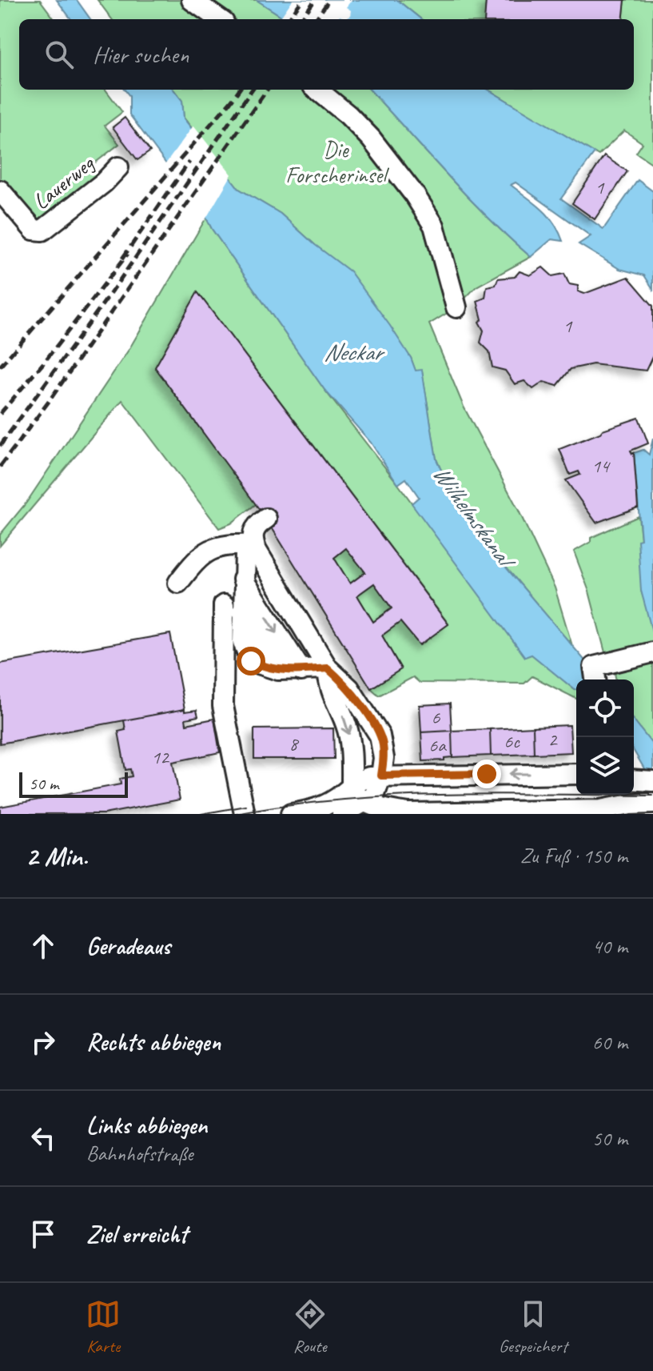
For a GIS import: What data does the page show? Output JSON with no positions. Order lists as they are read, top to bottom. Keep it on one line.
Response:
{"streets":{"street":["Lauerweg"]},"water":["Neckar","Wilhelmskanal"],"parks":["Die Forscherinsel"],"house_numbers":["1","1","14","6","2","6c","8","6a","12"],"scale_bar":"50 m","page":{"search":"Hier suchen","scale":"50 m","heading":["2 Min.","Zu Fuß · 150 m"],"list":[["Geradeaus","40 m"],["Rechts abbiegen","60 m"],["Links abbiegen","Bahnhofstraße","50 m"],"Ziel erreicht"],"nav":["Karte","Route","Gespeichert"]}}
